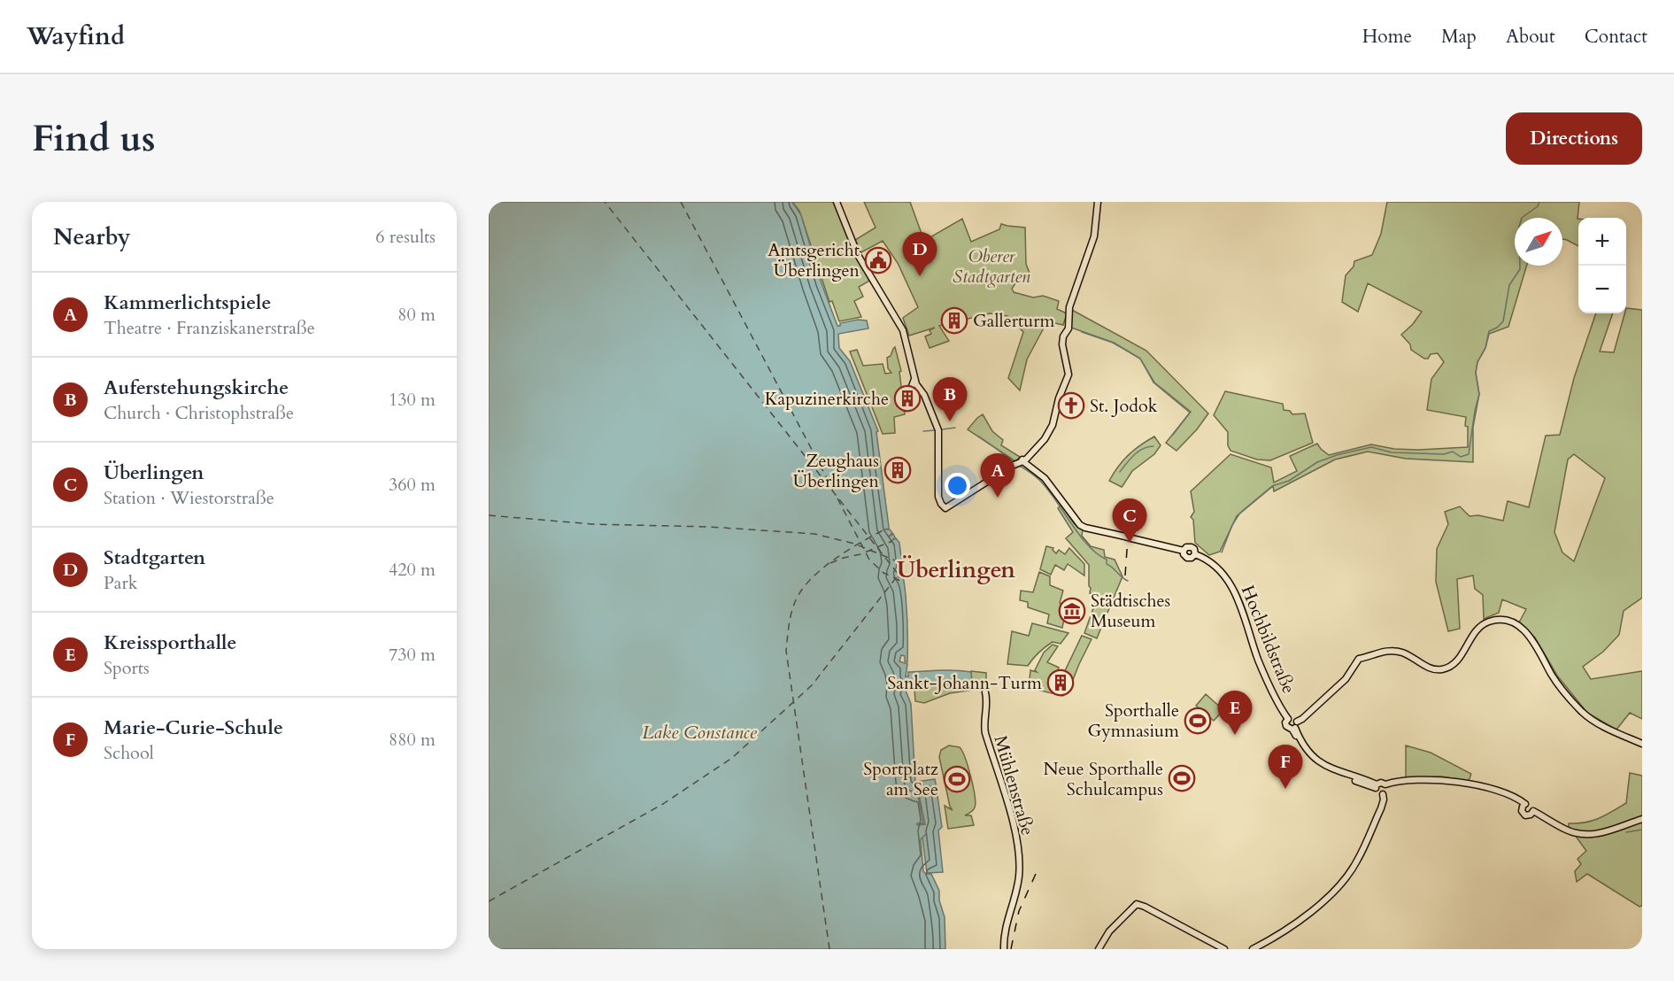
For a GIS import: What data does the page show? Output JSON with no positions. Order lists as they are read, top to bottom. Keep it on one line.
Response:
{"streets":{"street":["Hochbildstraße","Mühlenstraße"]},"districts":["Überlingen"],"water":["Lake Constance"],"parks":["Oberer Stadtgarten"],"places":{"public building":["Amtsgericht Überlingen"],"building":["Gallerturm","Kapuzinerkirche","Zeughaus Überlingen","Sankt-Johann-Turm"],"church":["St. Jodok"],"museum":["Städtisches Museum"],"sports":["Sporthalle Gymnasium","Neue Sporthalle Schulcampus","Sportplatz am See"]},"north":"top right","page":{"header":"Wayfind","nav":["Home","Map","About","Contact"],"buttons":"Directions","title":"Find us","heading":["Nearby","6 results"],"map_buttons":["+","−"],"pins":["D","B","A","C","E","F"],"list":[{"mark":"A","name":"Kammerlichtspiele","note":"Theatre · Franziskanerstraße","value":"80 m"},{"mark":"B","name":"Auferstehungskirche","note":"Church · Christophstraße","value":"130 m"},{"mark":"C","name":"Überlingen","note":"Station · Wiestorstraße","value":"360 m"},{"mark":"D","name":"Stadtgarten","note":"Park","value":"420 m"},{"mark":"E","name":"Kreissporthalle","note":"Sports","value":"730 m"},{"mark":"F","name":"Marie-Curie-Schule","note":"School","value":"880 m"}]}}
